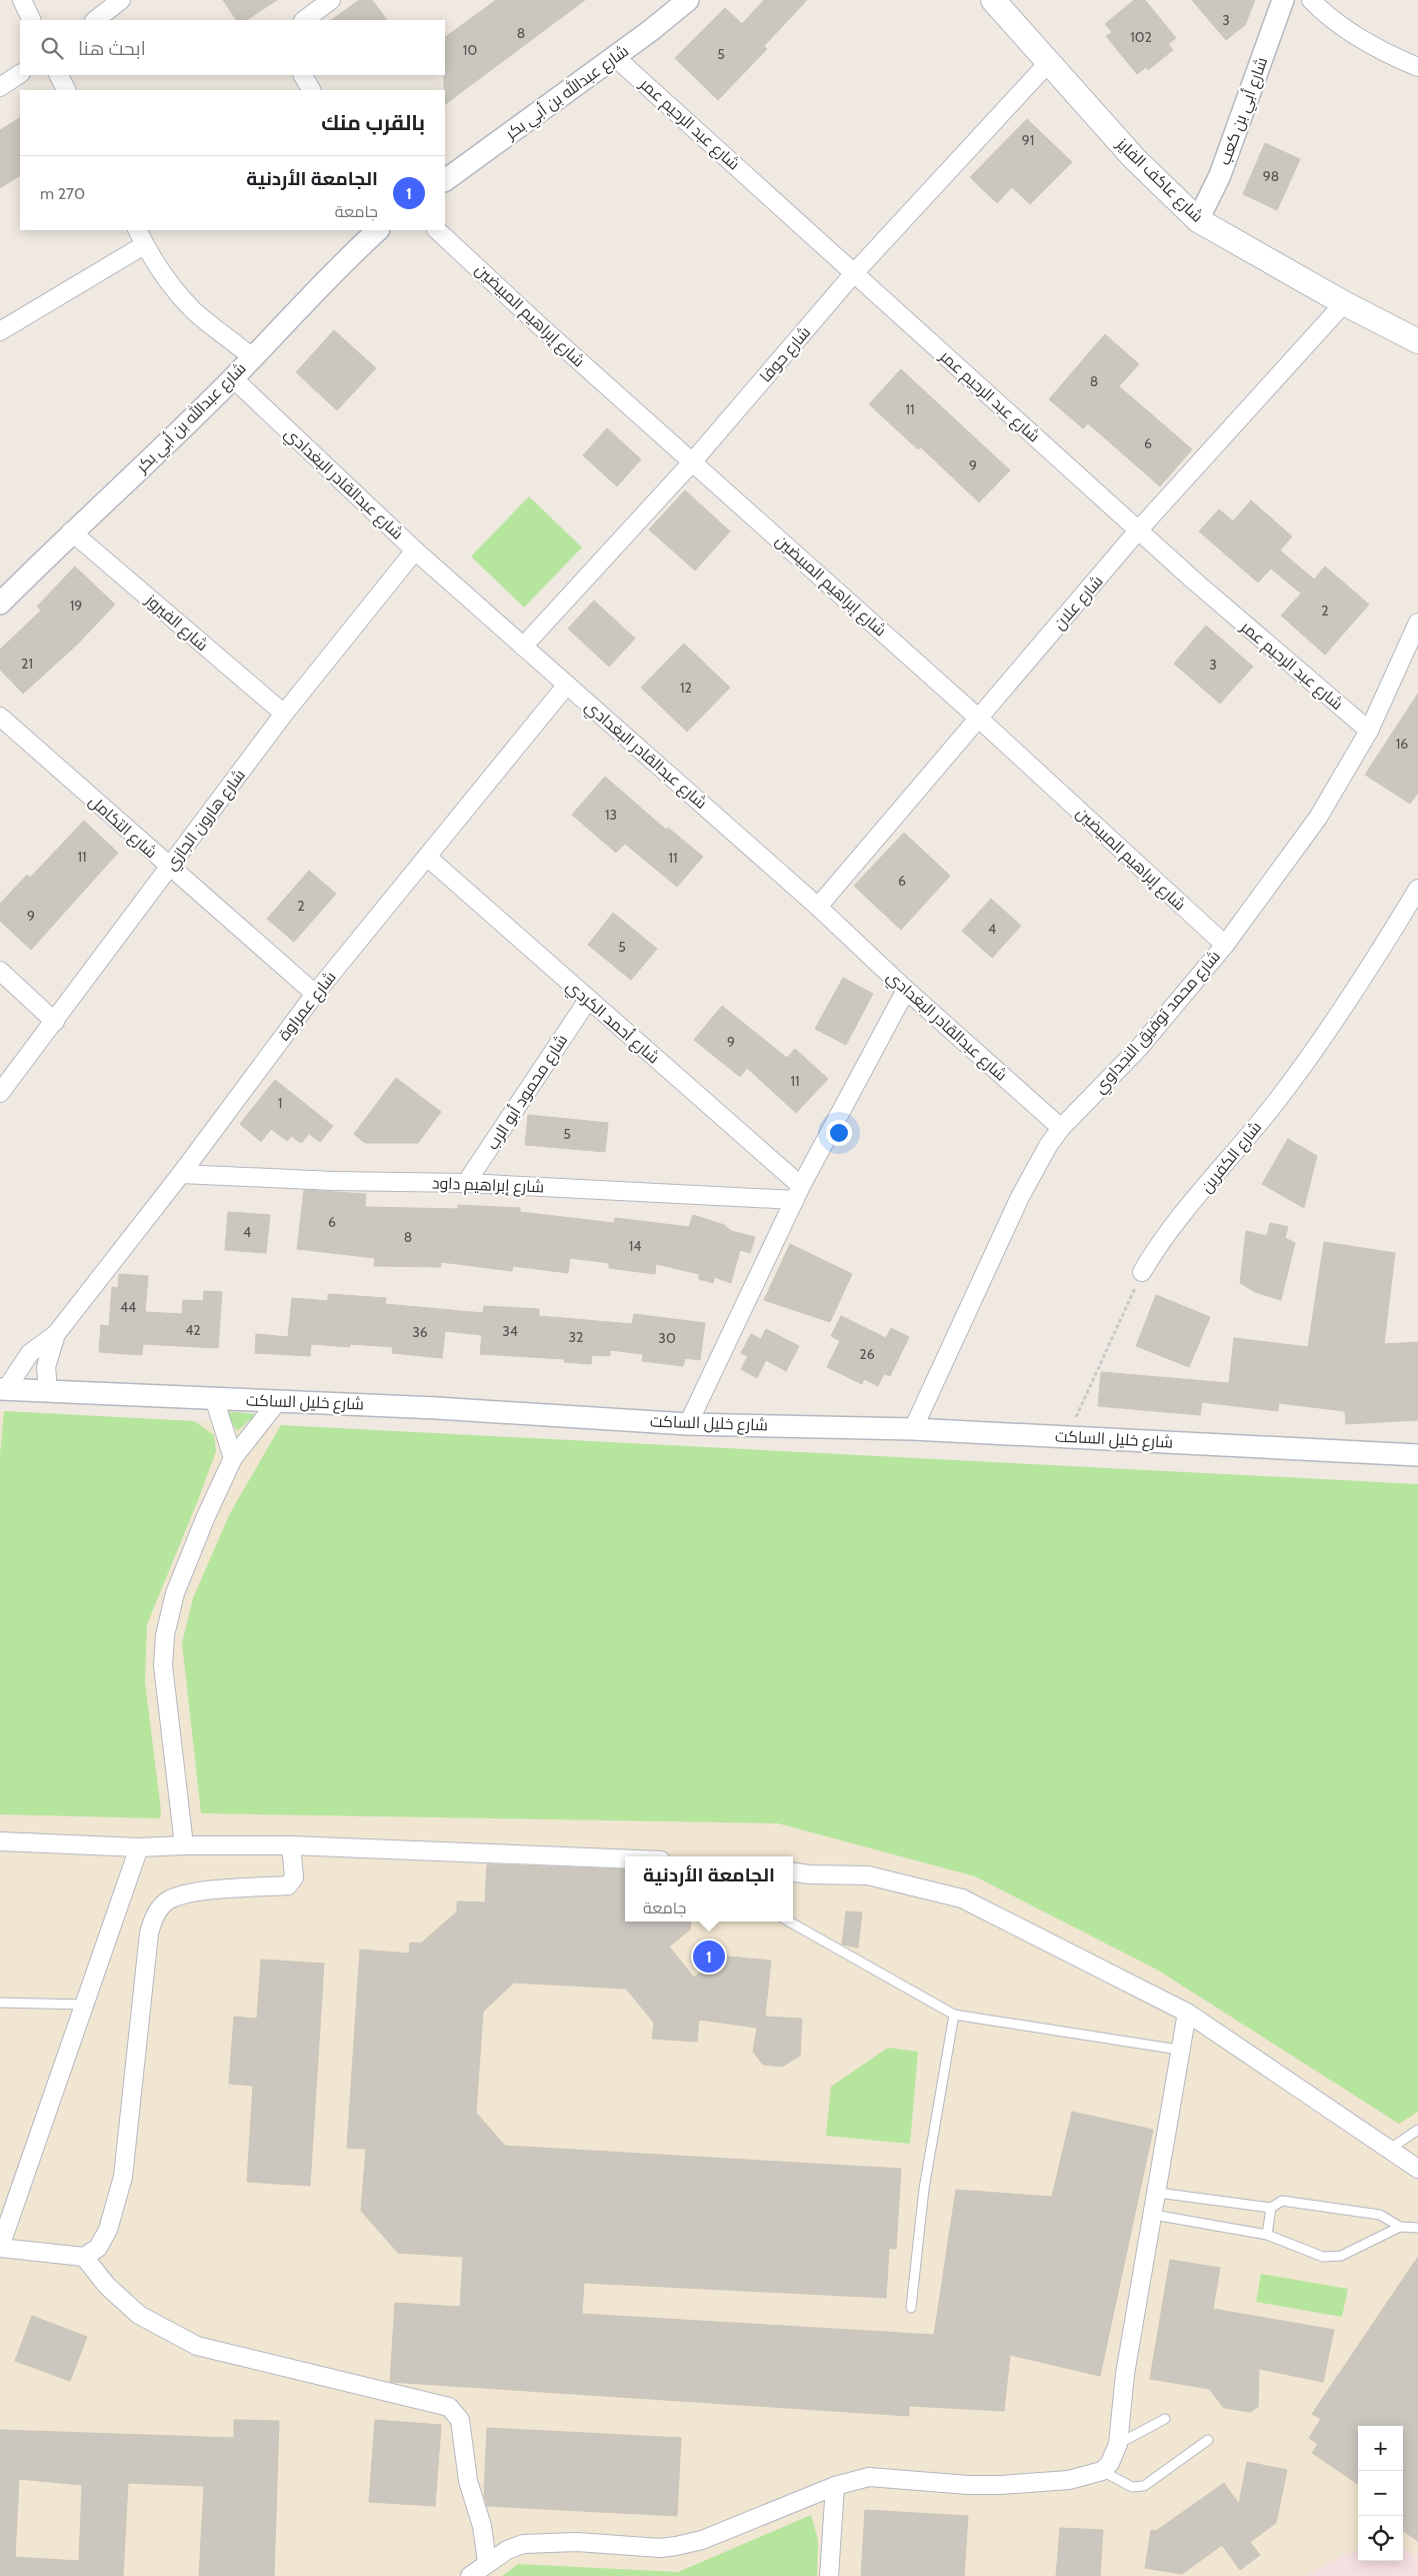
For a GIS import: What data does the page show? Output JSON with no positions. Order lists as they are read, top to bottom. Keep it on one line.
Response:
{"streets":{"main road":["شارع عاكف الفايز"],"street":["شارع عبدالله بن أبي بكر","شارع أبي بن كعب","شارع عبد الرحيم عمر","شارع إبراهيم المبيضين","شارع حوفا","شارع عبدالقادر البغدادي","شارع علان","شارع الفيروز","شارع هارون الجازي","شارع التكامل","شارع عمراوة","شارع أحمد الكردي","شارع محمد توفيق النجداوي","شارع محمود أبو الرب","شارع الكفرين","شارع إبراهيم داود","شارع خليل الساكت"]},"crossings":[["شارع عبدالله بن أبي بكر","شارع عبد الرحيم عمر"],["شارع عبدالله بن أبي بكر","شارع عبدالقادر البغدادي"],["شارع عبدالله بن أبي بكر","شارع الفيروز"],["شارع أبي بن كعب","شارع عاكف الفايز"],["شارع عبد الرحيم عمر","شارع حوفا"],["شارع عبد الرحيم عمر","شارع علان"],["شارع عبد الرحيم عمر","شارع محمد توفيق النجداوي"],["شارع عاكف الفايز","شارع حوفا"],["شارع عاكف الفايز","شارع علان"],["شارع إبراهيم المبيضين","شارع حوفا"],["شارع إبراهيم المبيضين","شارع علان"],["شارع إبراهيم المبيضين","شارع محمد توفيق النجداوي"],["شارع حوفا","شارع عبدالقادر البغدادي"],["شارع عبدالقادر البغدادي","شارع علان"],["شارع عبدالقادر البغدادي","شارع هارون الجازي"],["شارع عبدالقادر البغدادي","شارع عمراوة"],["شارع عبدالقادر البغدادي","شارع محمد توفيق النجداوي"],["شارع الفيروز","شارع هارون الجازي"],["شارع هارون الجازي","شارع التكامل"],["شارع التكامل","شارع عمراوة"],["شارع عمراوة","شارع أحمد الكردي"],["شارع عمراوة","شارع إبراهيم داود"],["شارع عمراوة","شارع خليل الساكت"],["شارع أحمد الكردي","شارع محمود أبو الرب"],["شارع أحمد الكردي","شارع إبراهيم داود"],["شارع محمد توفيق النجداوي","شارع خليل الساكت"],["شارع محمود أبو الرب","شارع إبراهيم داود"]],"house_numbers":["3","8","102","10","5","91","98","8","11","6","9","19","2","21","3","12","16","13","11","11","6","2","9","4","5","9","11","1","5","6","4","8","14","44","42","34","36","32","30","26"],"page":{"search":"ابحث هنا","heading":"بالقرب منك","list":[{"mark":"1","name":"الجامعة الأردنية","note":"جامعة","value":"270 m"}],"popup":["الجامعة الأردنية","جامعة"],"pins":"1","map_buttons":["+","−"]}}
